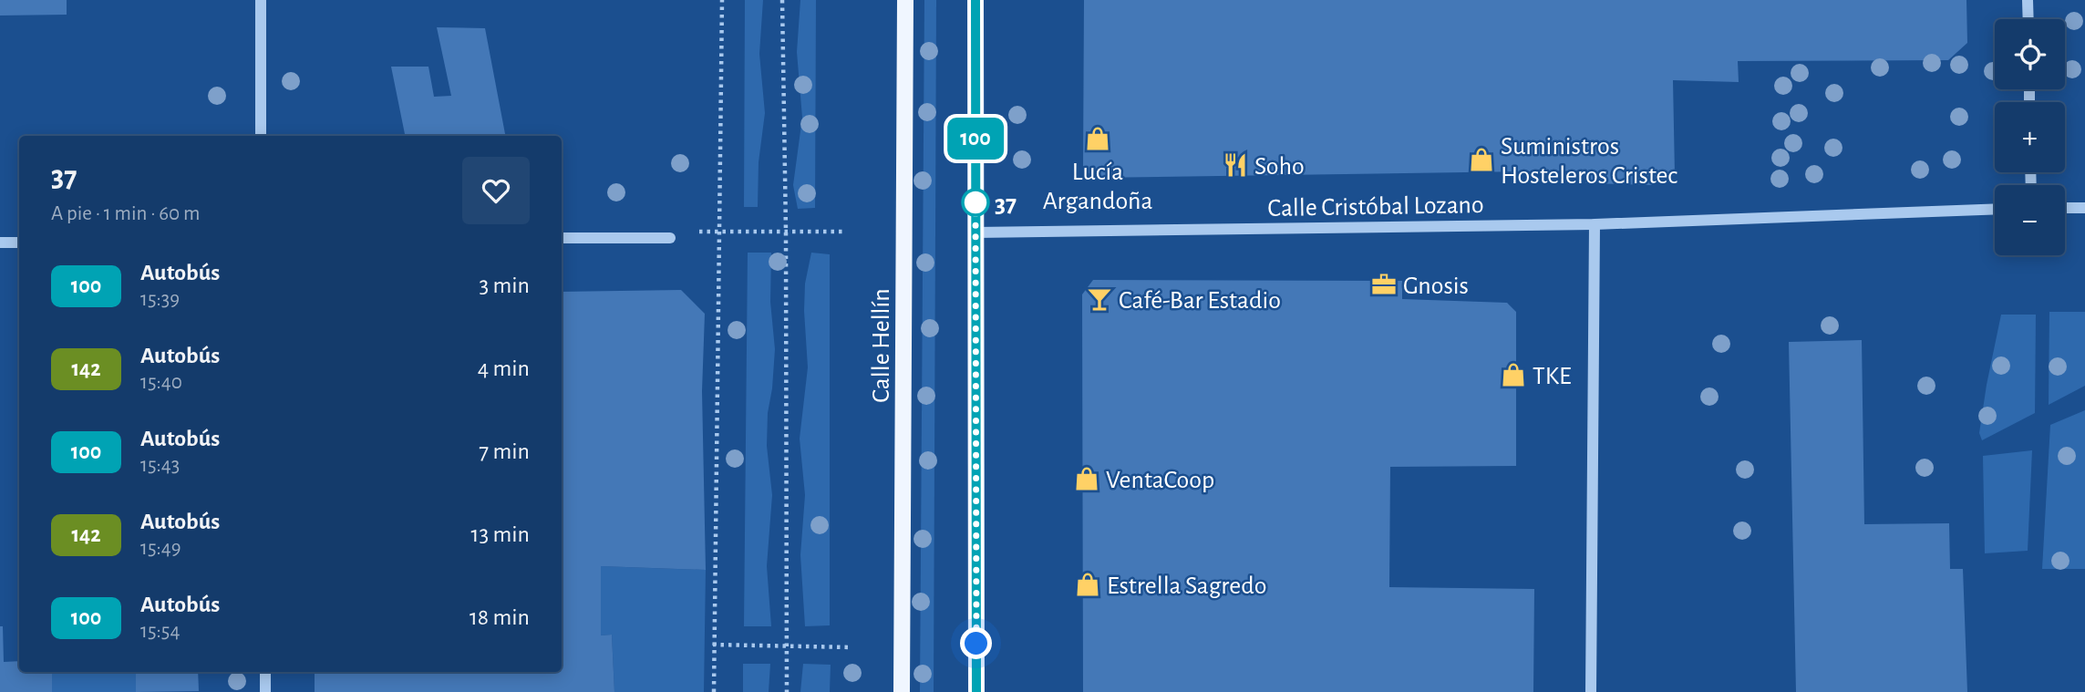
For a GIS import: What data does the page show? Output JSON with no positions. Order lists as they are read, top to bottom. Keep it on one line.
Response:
{"streets":{"main road":["Calle Hellín"],"street":["Calle Cristóbal Lozano"]},"places":{"shop":["Lucía Argandoña","Suministros Hosteleros Cristec","TKE","VentaCoop","Estrella Sagredo"],"restaurant":["Soho"],"other":["37"],"office":["Gnosis"],"bar":["Café-Bar Estadio"]},"lines":["bus line 100"],"page":{"on_map":"100","map_buttons":["+","−"],"heading":["37","A pie · 1 min · 60 m"],"list":[{"mark":"100","name":"Autobús","note":"15:39","value":"3 min"},{"mark":"142","name":"Autobús","note":"15:40","value":"4 min"},{"mark":"100","name":"Autobús","note":"15:43","value":"7 min"},{"mark":"142","name":"Autobús","note":"15:49","value":"13 min"},{"mark":"100","name":"Autobús","note":"15:54","value":"18 min"}]}}
